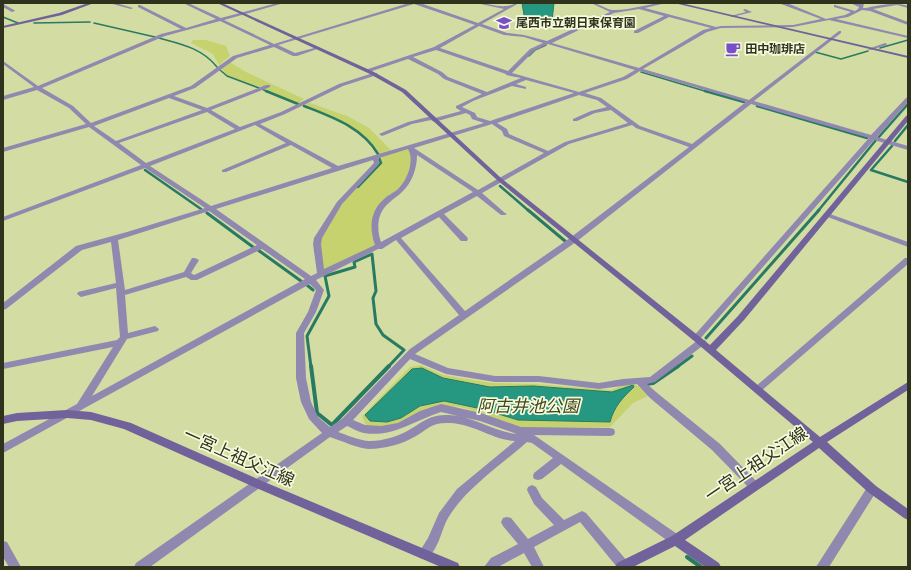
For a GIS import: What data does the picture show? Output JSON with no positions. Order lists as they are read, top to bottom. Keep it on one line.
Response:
{"streets":{"street":["一宮上祖父江線"]},"parks":["阿古井池公園"],"places":{"school or university":["尾西市立朝日東保育園"],"cafe":["田中珈琲店"]}}
